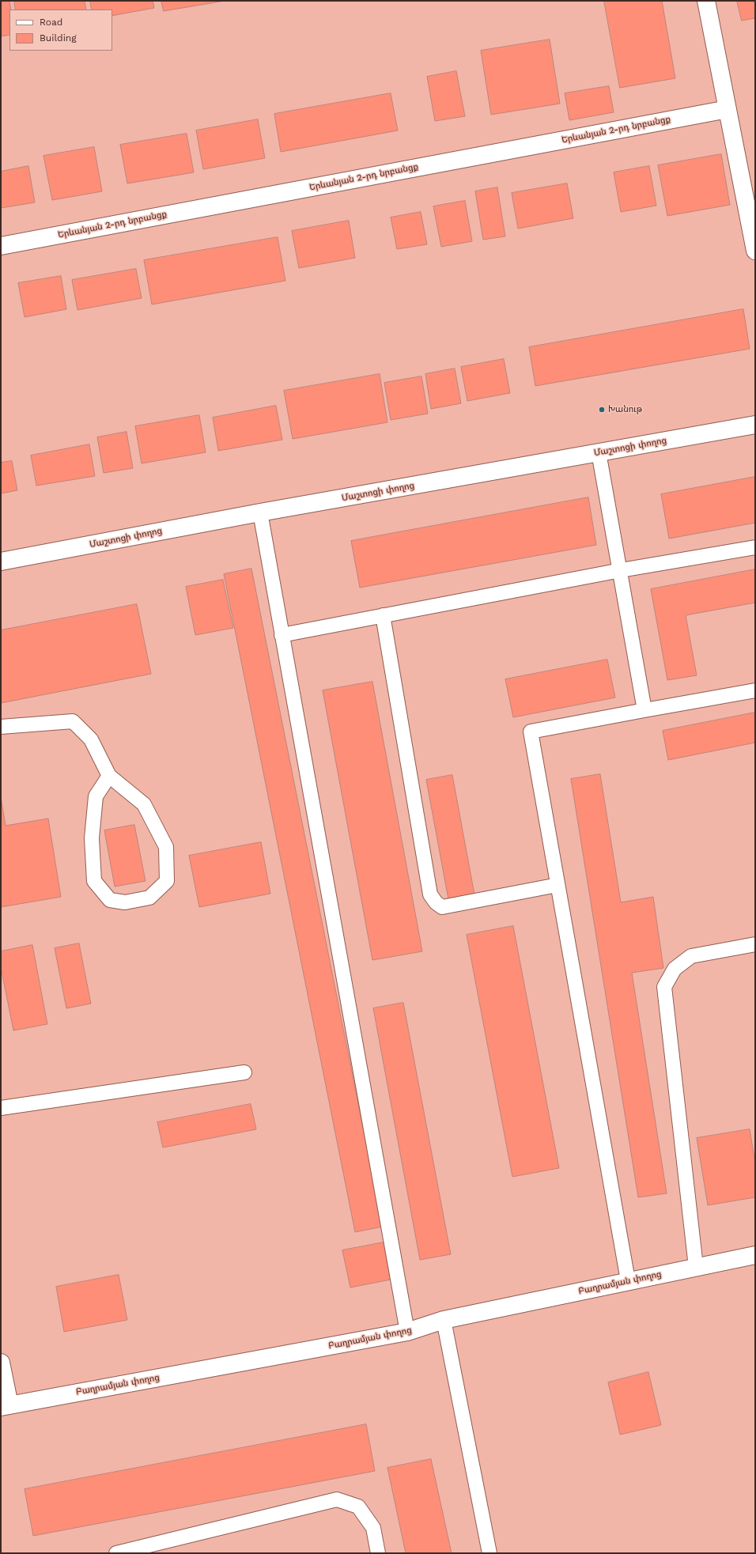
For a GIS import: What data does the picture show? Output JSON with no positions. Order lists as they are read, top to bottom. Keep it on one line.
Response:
{"streets":{"street":["Երևանյան 2-րդ նրբանցք","Մաշտոցի փողոց","Բաղրամյան փողոց"]},"places":["Խանութ"],"legend":["Road","Building"]}
